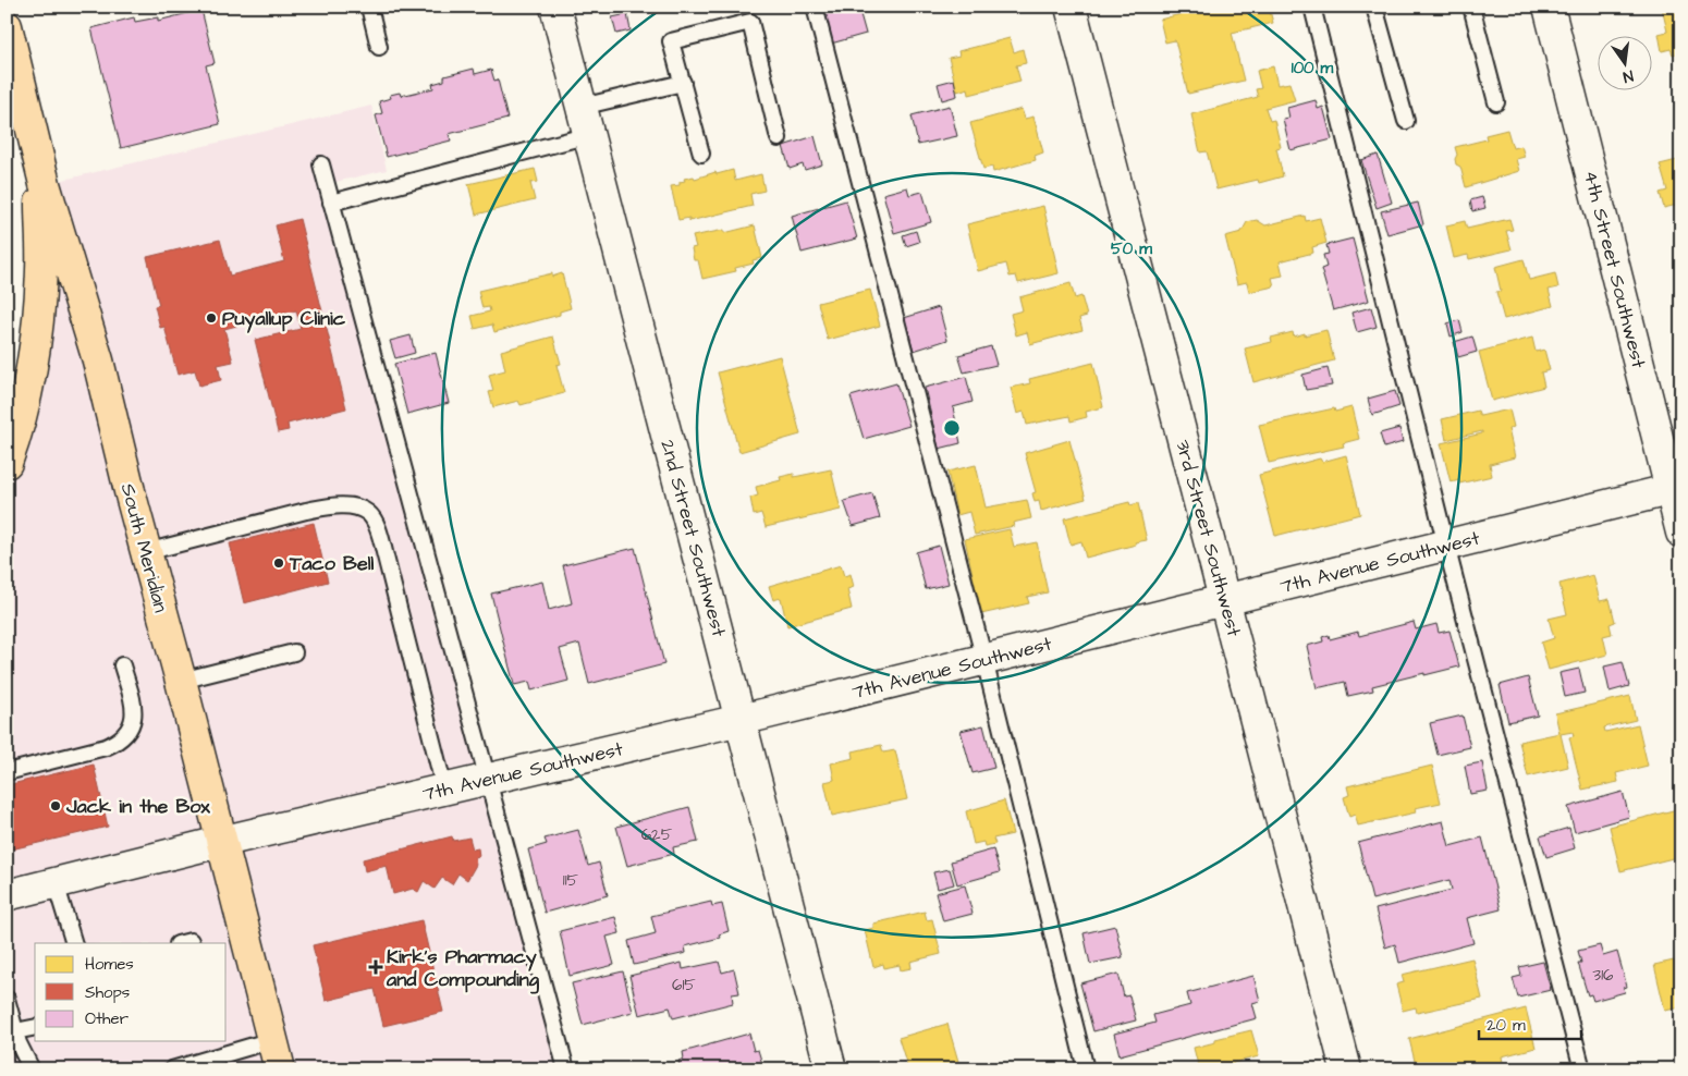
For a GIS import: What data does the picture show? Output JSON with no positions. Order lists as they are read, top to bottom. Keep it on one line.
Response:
{"streets":{"main road":["South Meridian"],"street":["4th Street Southwest","2nd Street Southwest","3rd Street Southwest","7th Avenue Southwest"]},"crossings":[["4th Street Southwest","7th Avenue Southwest"],["2nd Street Southwest","7th Avenue Southwest"],["3rd Street Southwest","7th Avenue Southwest"],["South Meridian","7th Avenue Southwest"]],"places":{"other":["Puyallup Clinic","Taco Bell","Jack in the Box"],"health":["Kirk's Pharmacy and Compounding"]},"house_numbers":["625","115","316","615"],"legend":["Homes","Shops","Other"],"scale_bar":"20 m","north":"bottom","rings":["100 m","50 m"]}
